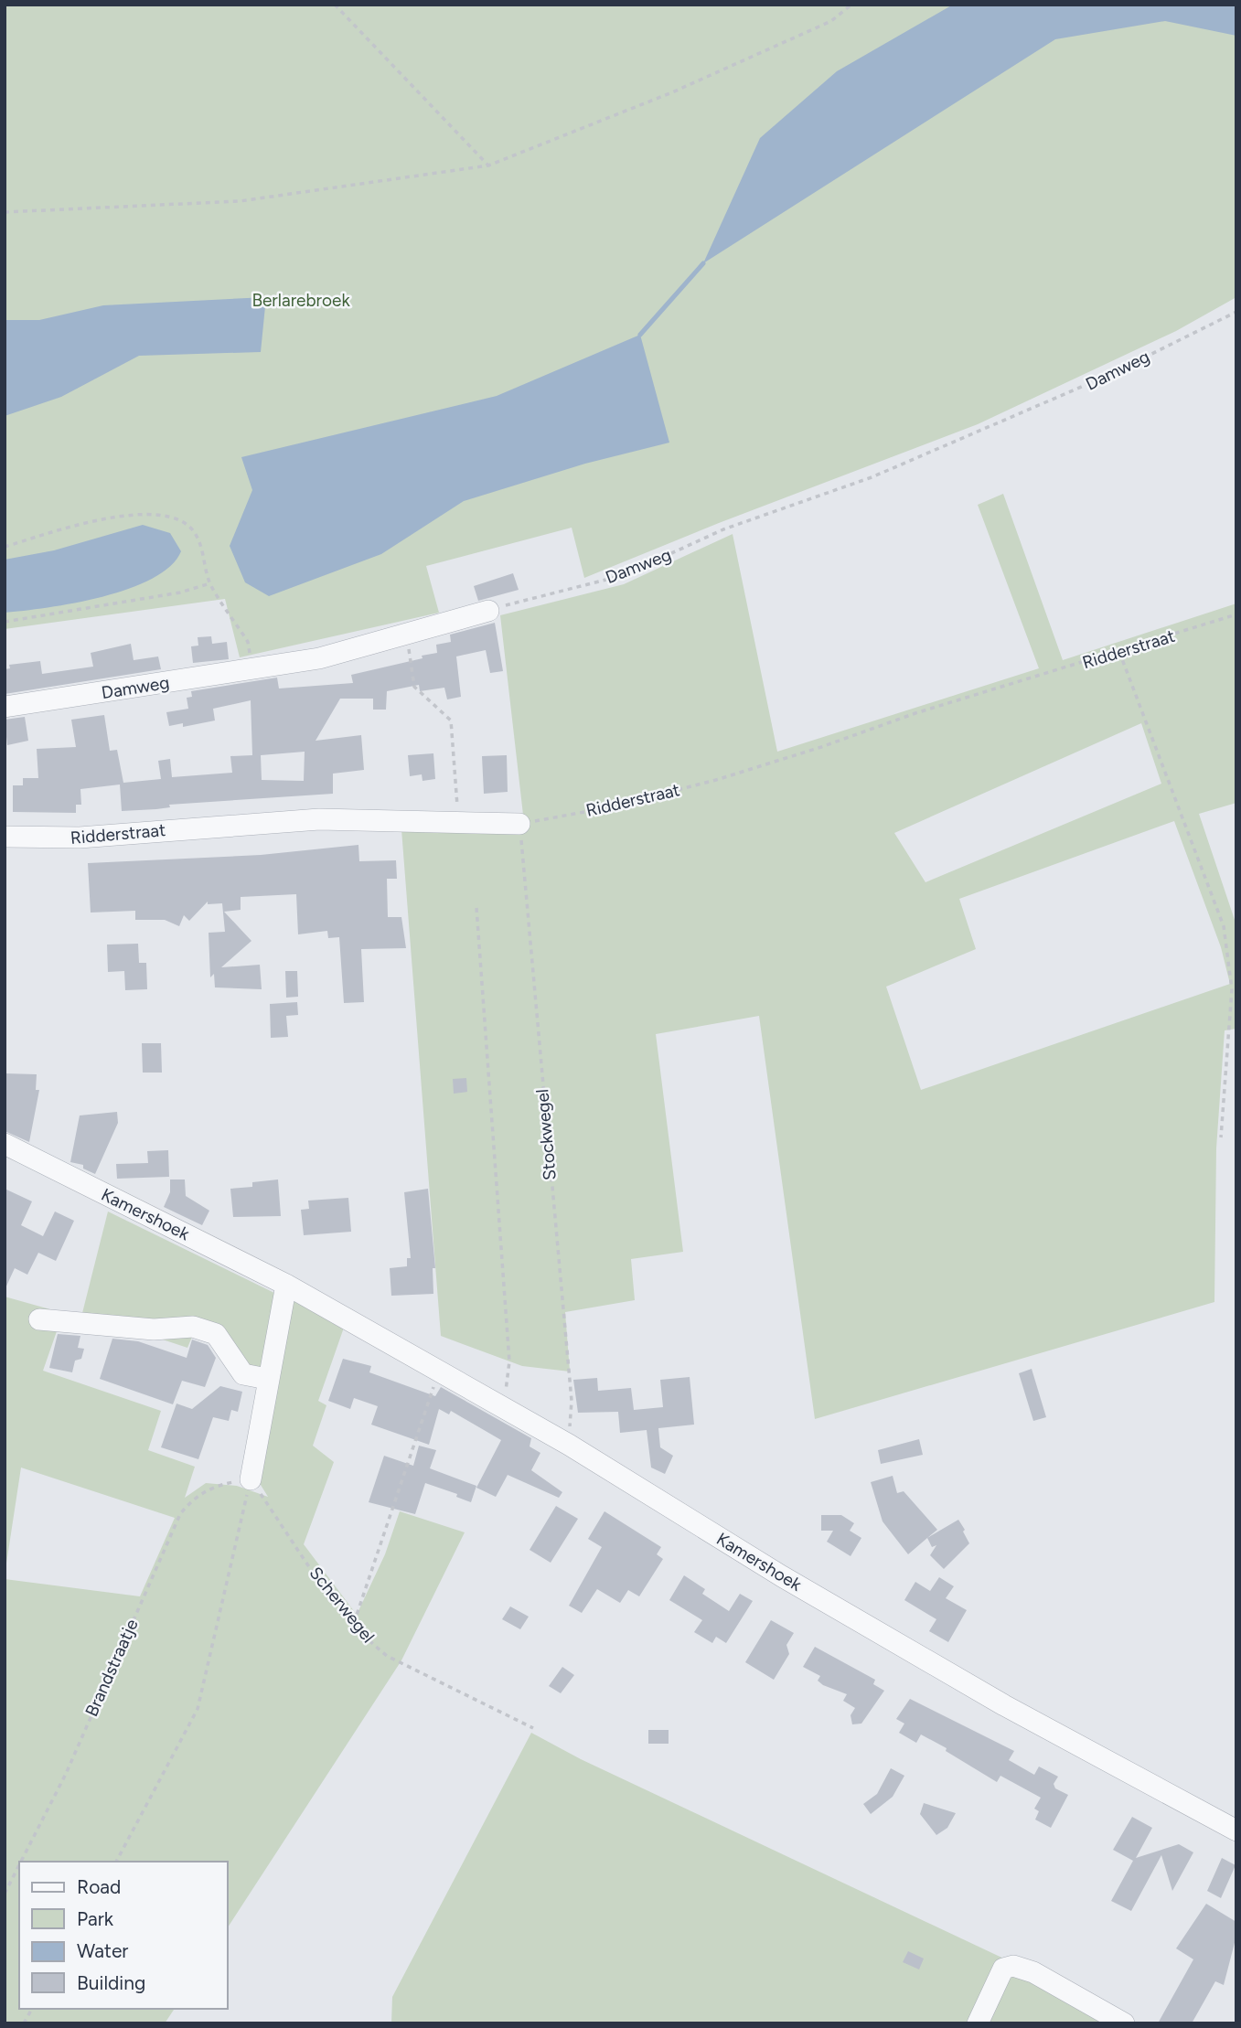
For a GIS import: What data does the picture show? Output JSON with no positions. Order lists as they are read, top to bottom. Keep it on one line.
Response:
{"streets":{"street":["Damweg","Ridderstraat","Kamershoek"],"path":["Stockwegel","Scherwegel","Brandstraatje"]},"crossings":[["Ridderstraat","Stockwegel"],["Stockwegel","Kamershoek"],["Scherwegel","Brandstraatje"]],"parks":["Berlarebroek"],"legend":["Road","Park","Water","Building"]}
